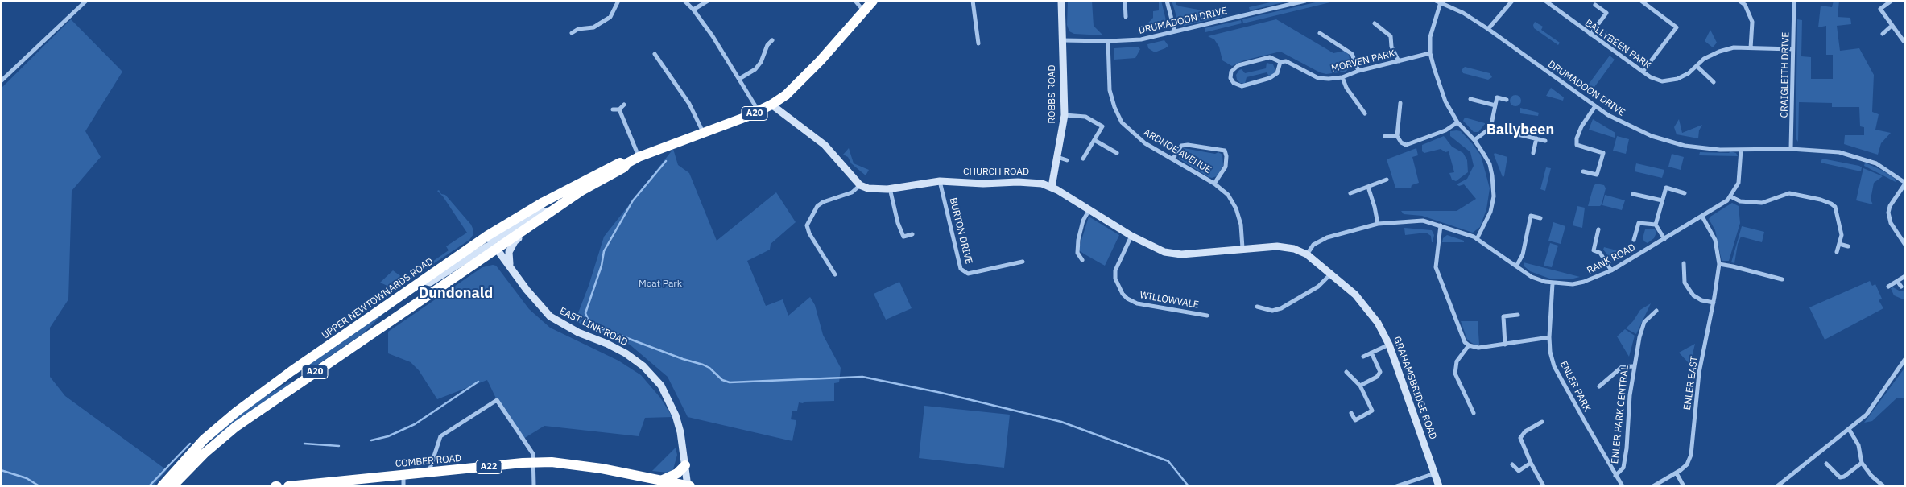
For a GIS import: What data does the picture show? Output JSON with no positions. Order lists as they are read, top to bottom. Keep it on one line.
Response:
{"streets":{"highway":["A20","UPPER NEWTOWNARDS ROAD","COMBER ROAD","A22"],"street":["DRUMADOON DRIVE","BALLYBEEN PARK","MORVEN PARK","CRAIGLEITH DRIVE","ROBBS ROAD","ARDNOE AVENUE","CHURCH ROAD","BURTON DRIVE","RANK ROAD","WILLOWVALE","EAST LINK ROAD","ENLER EAST","ENLER PARK","GRAHAMSBRIDGE ROAD","ENLER PARK CENTRAL"]},"crossings":[["DRUMADOON DRIVE","CRAIGLEITH DRIVE"],["DRUMADOON DRIVE","ROBBS ROAD"],["DRUMADOON DRIVE","ARDNOE AVENUE"],["DRUMADOON DRIVE","RANK ROAD"],["BALLYBEEN PARK","CRAIGLEITH DRIVE"],["ROBBS ROAD","CHURCH ROAD"],["ARDNOE AVENUE","CHURCH ROAD"],["CHURCH ROAD","BURTON DRIVE"],["CHURCH ROAD","RANK ROAD"],["CHURCH ROAD","WILLOWVALE"],["CHURCH ROAD","GRAHAMSBRIDGE ROAD"],["RANK ROAD","ENLER EAST"],["RANK ROAD","ENLER PARK"],["RANK ROAD","GRAHAMSBRIDGE ROAD"],["UPPER NEWTOWNARDS ROAD","EAST LINK ROAD"],["EAST LINK ROAD","COMBER ROAD"],["ENLER PARK","ENLER PARK CENTRAL"]],"districts":["Ballybeen","Dundonald"],"parks":["Moat Park"]}
